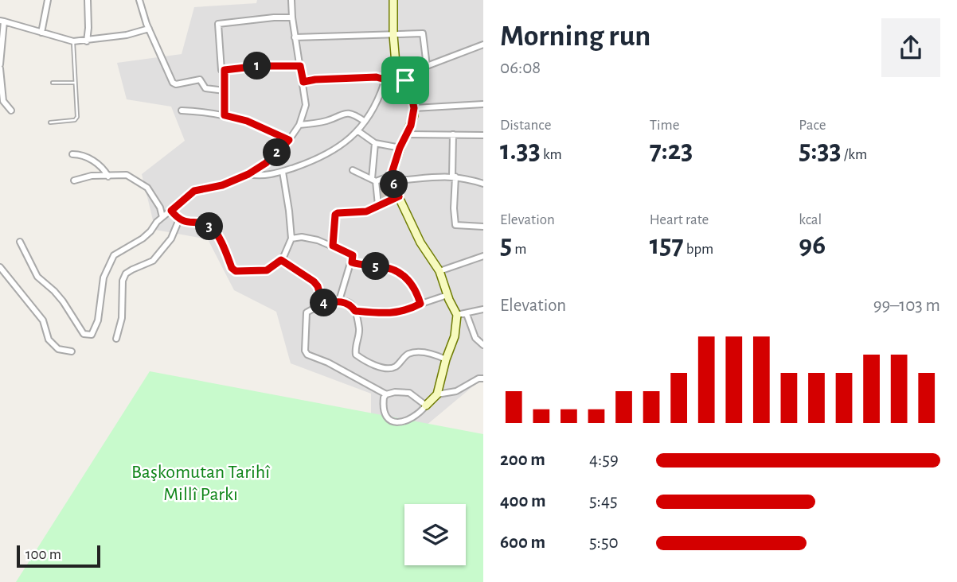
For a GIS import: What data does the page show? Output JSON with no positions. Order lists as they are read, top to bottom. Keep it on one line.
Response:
{"parks":["Başkomutan Tarihî Millî Parkı"],"scale_bar":"100 m","page":{"heading":["Morning run","06:08"],"pins":["1","2","6","3","5","4"],"stats":[["Distance","1.33 km"],["Time","7:23"],["Pace","5:33 /km"],["Elevation","5 m"],["Heart rate","157 bpm"],["kcal","96"]],"chart":["Elevation","99–103 m"],"list":[{"name":"200 m","note":"4:59"},{"name":"400 m","note":"5:45"},{"name":"600 m","note":"5:50"}],"scale":"100 m"}}
